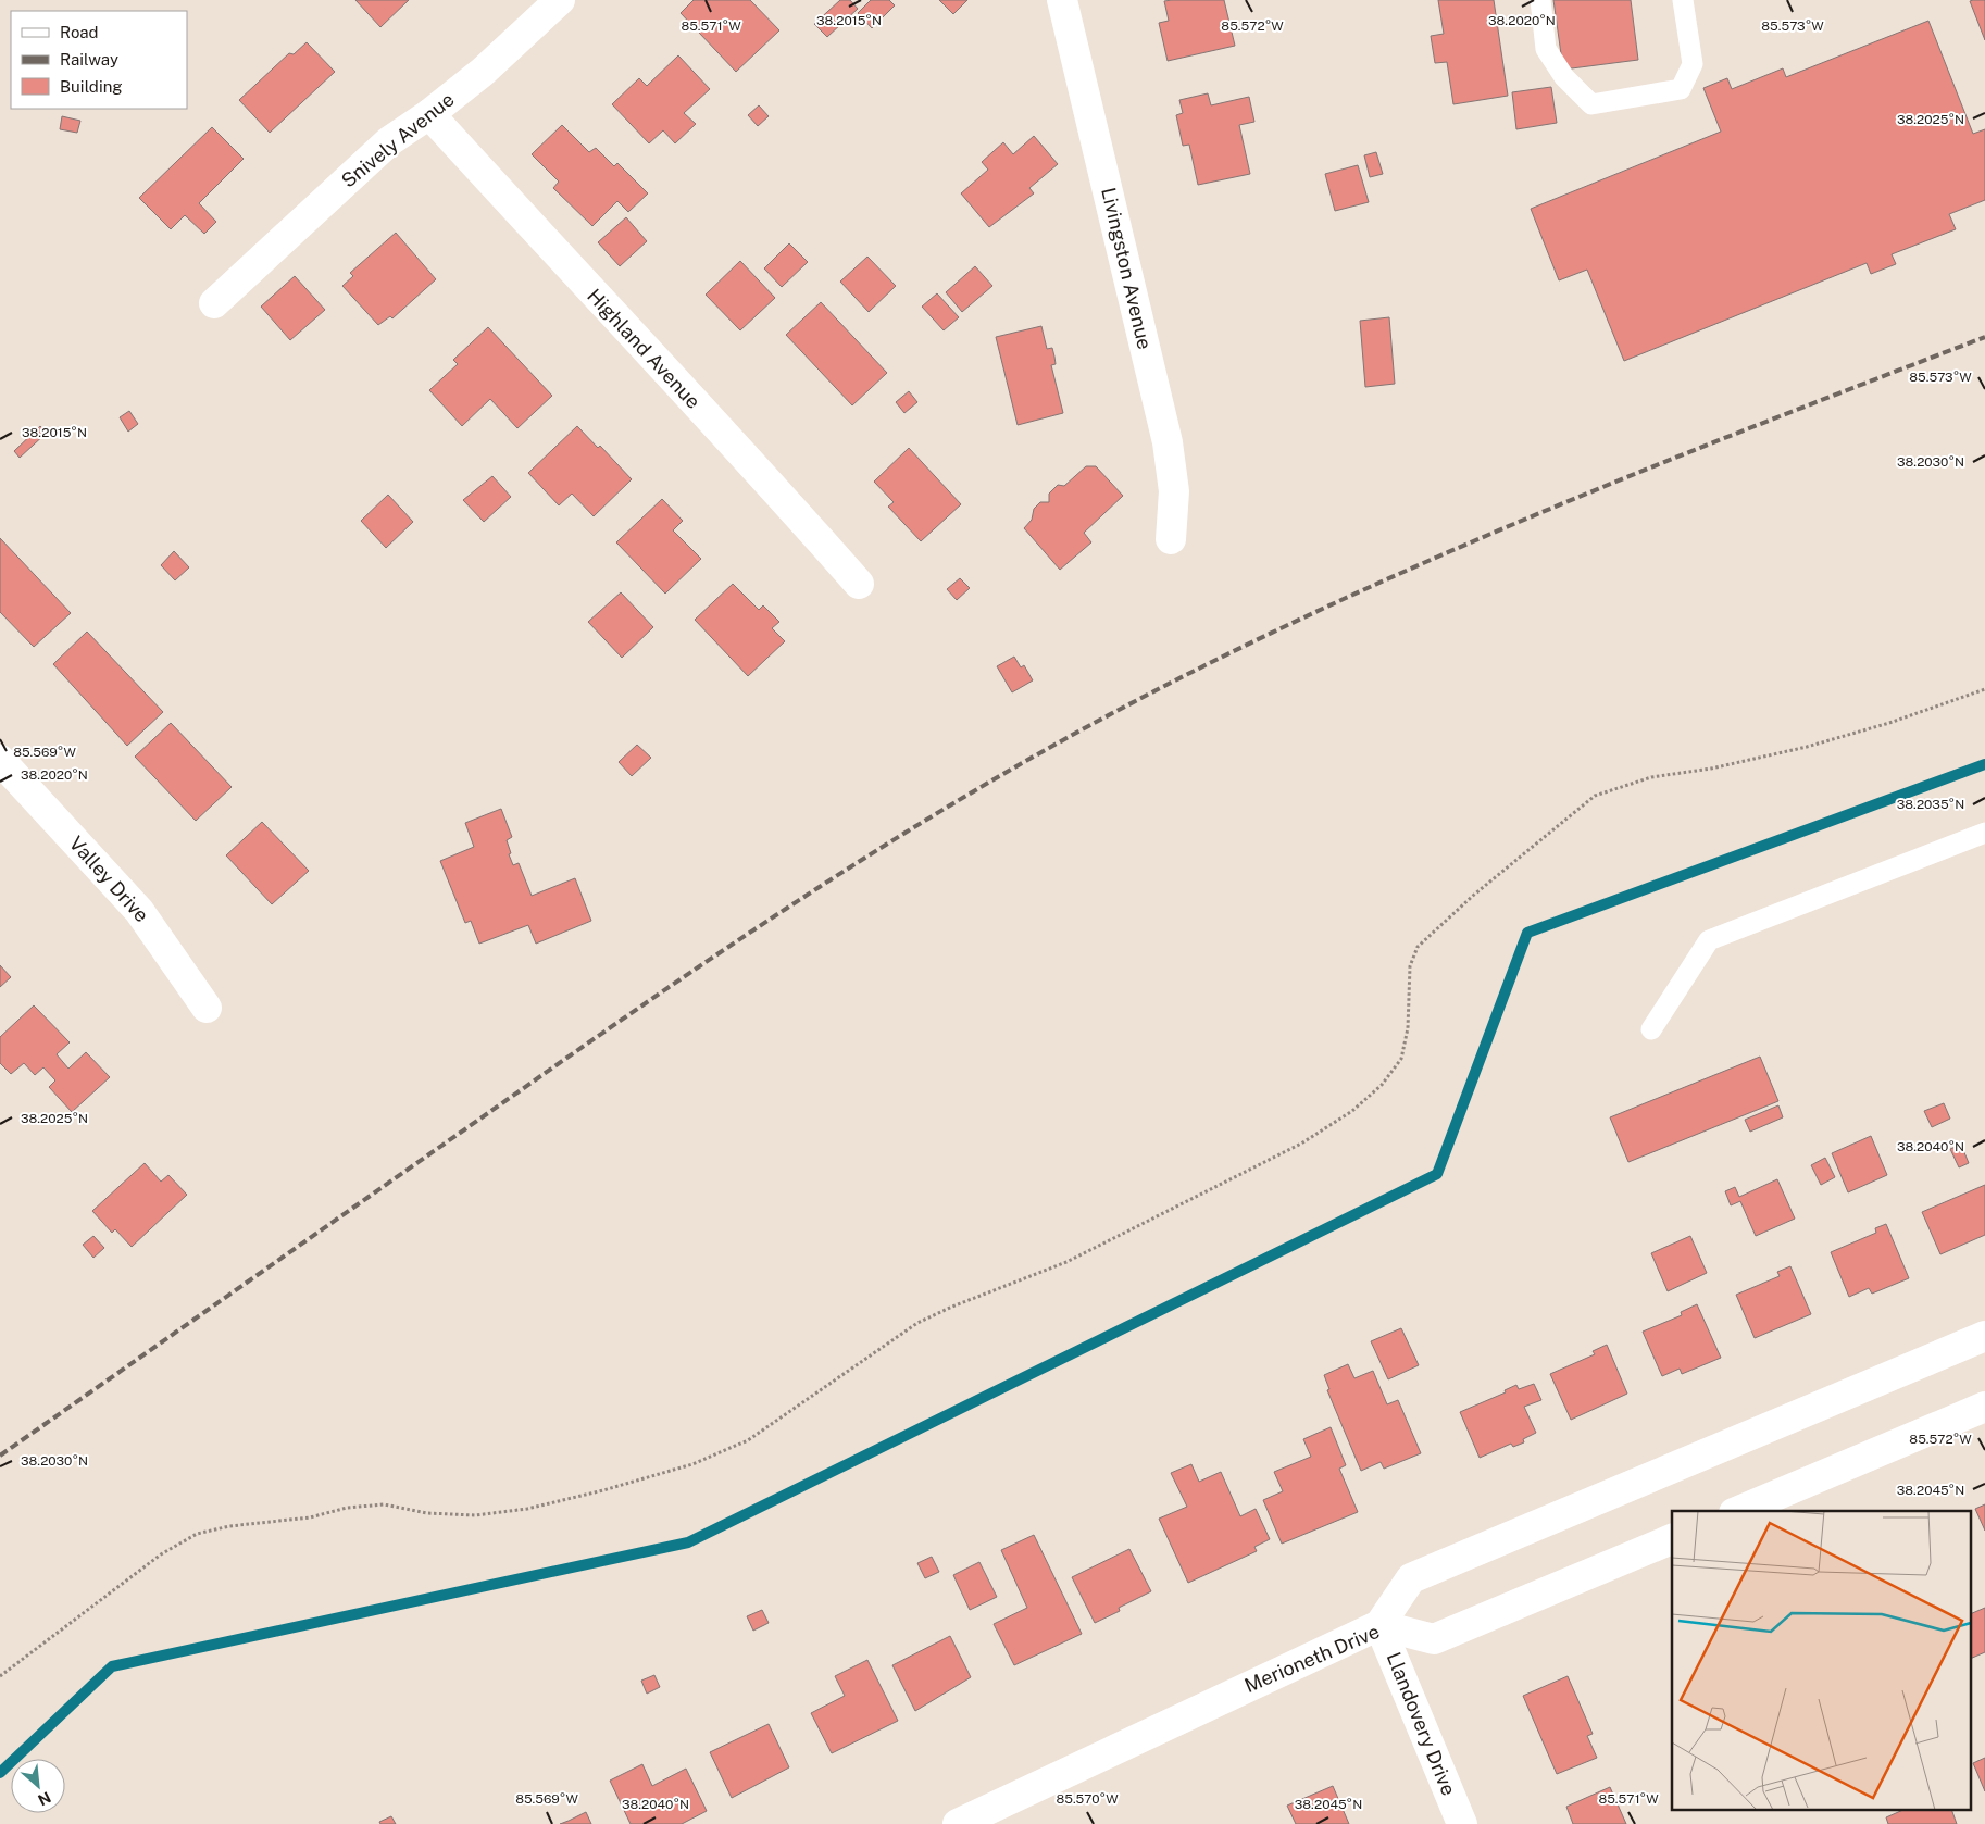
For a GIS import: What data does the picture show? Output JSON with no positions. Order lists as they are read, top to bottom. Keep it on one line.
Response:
{"streets":{"street":["Snively Avenue","Livingston Avenue","Highland Avenue","Valley Drive","Merioneth Drive","Llandovery Drive"]},"crossings":[["Snively Avenue","Highland Avenue"],["Merioneth Drive","Llandovery Drive"]],"legend":["Road","Railway","Building"],"north":"bottom right","coordinates":["38.2015°N","38.2020°N","85.571°W","85.572°W","85.573°W","38.2025°N","38.2030°N","85.569°W","38.2035°N","38.2040°N","38.2045°N","85.570°W"]}
